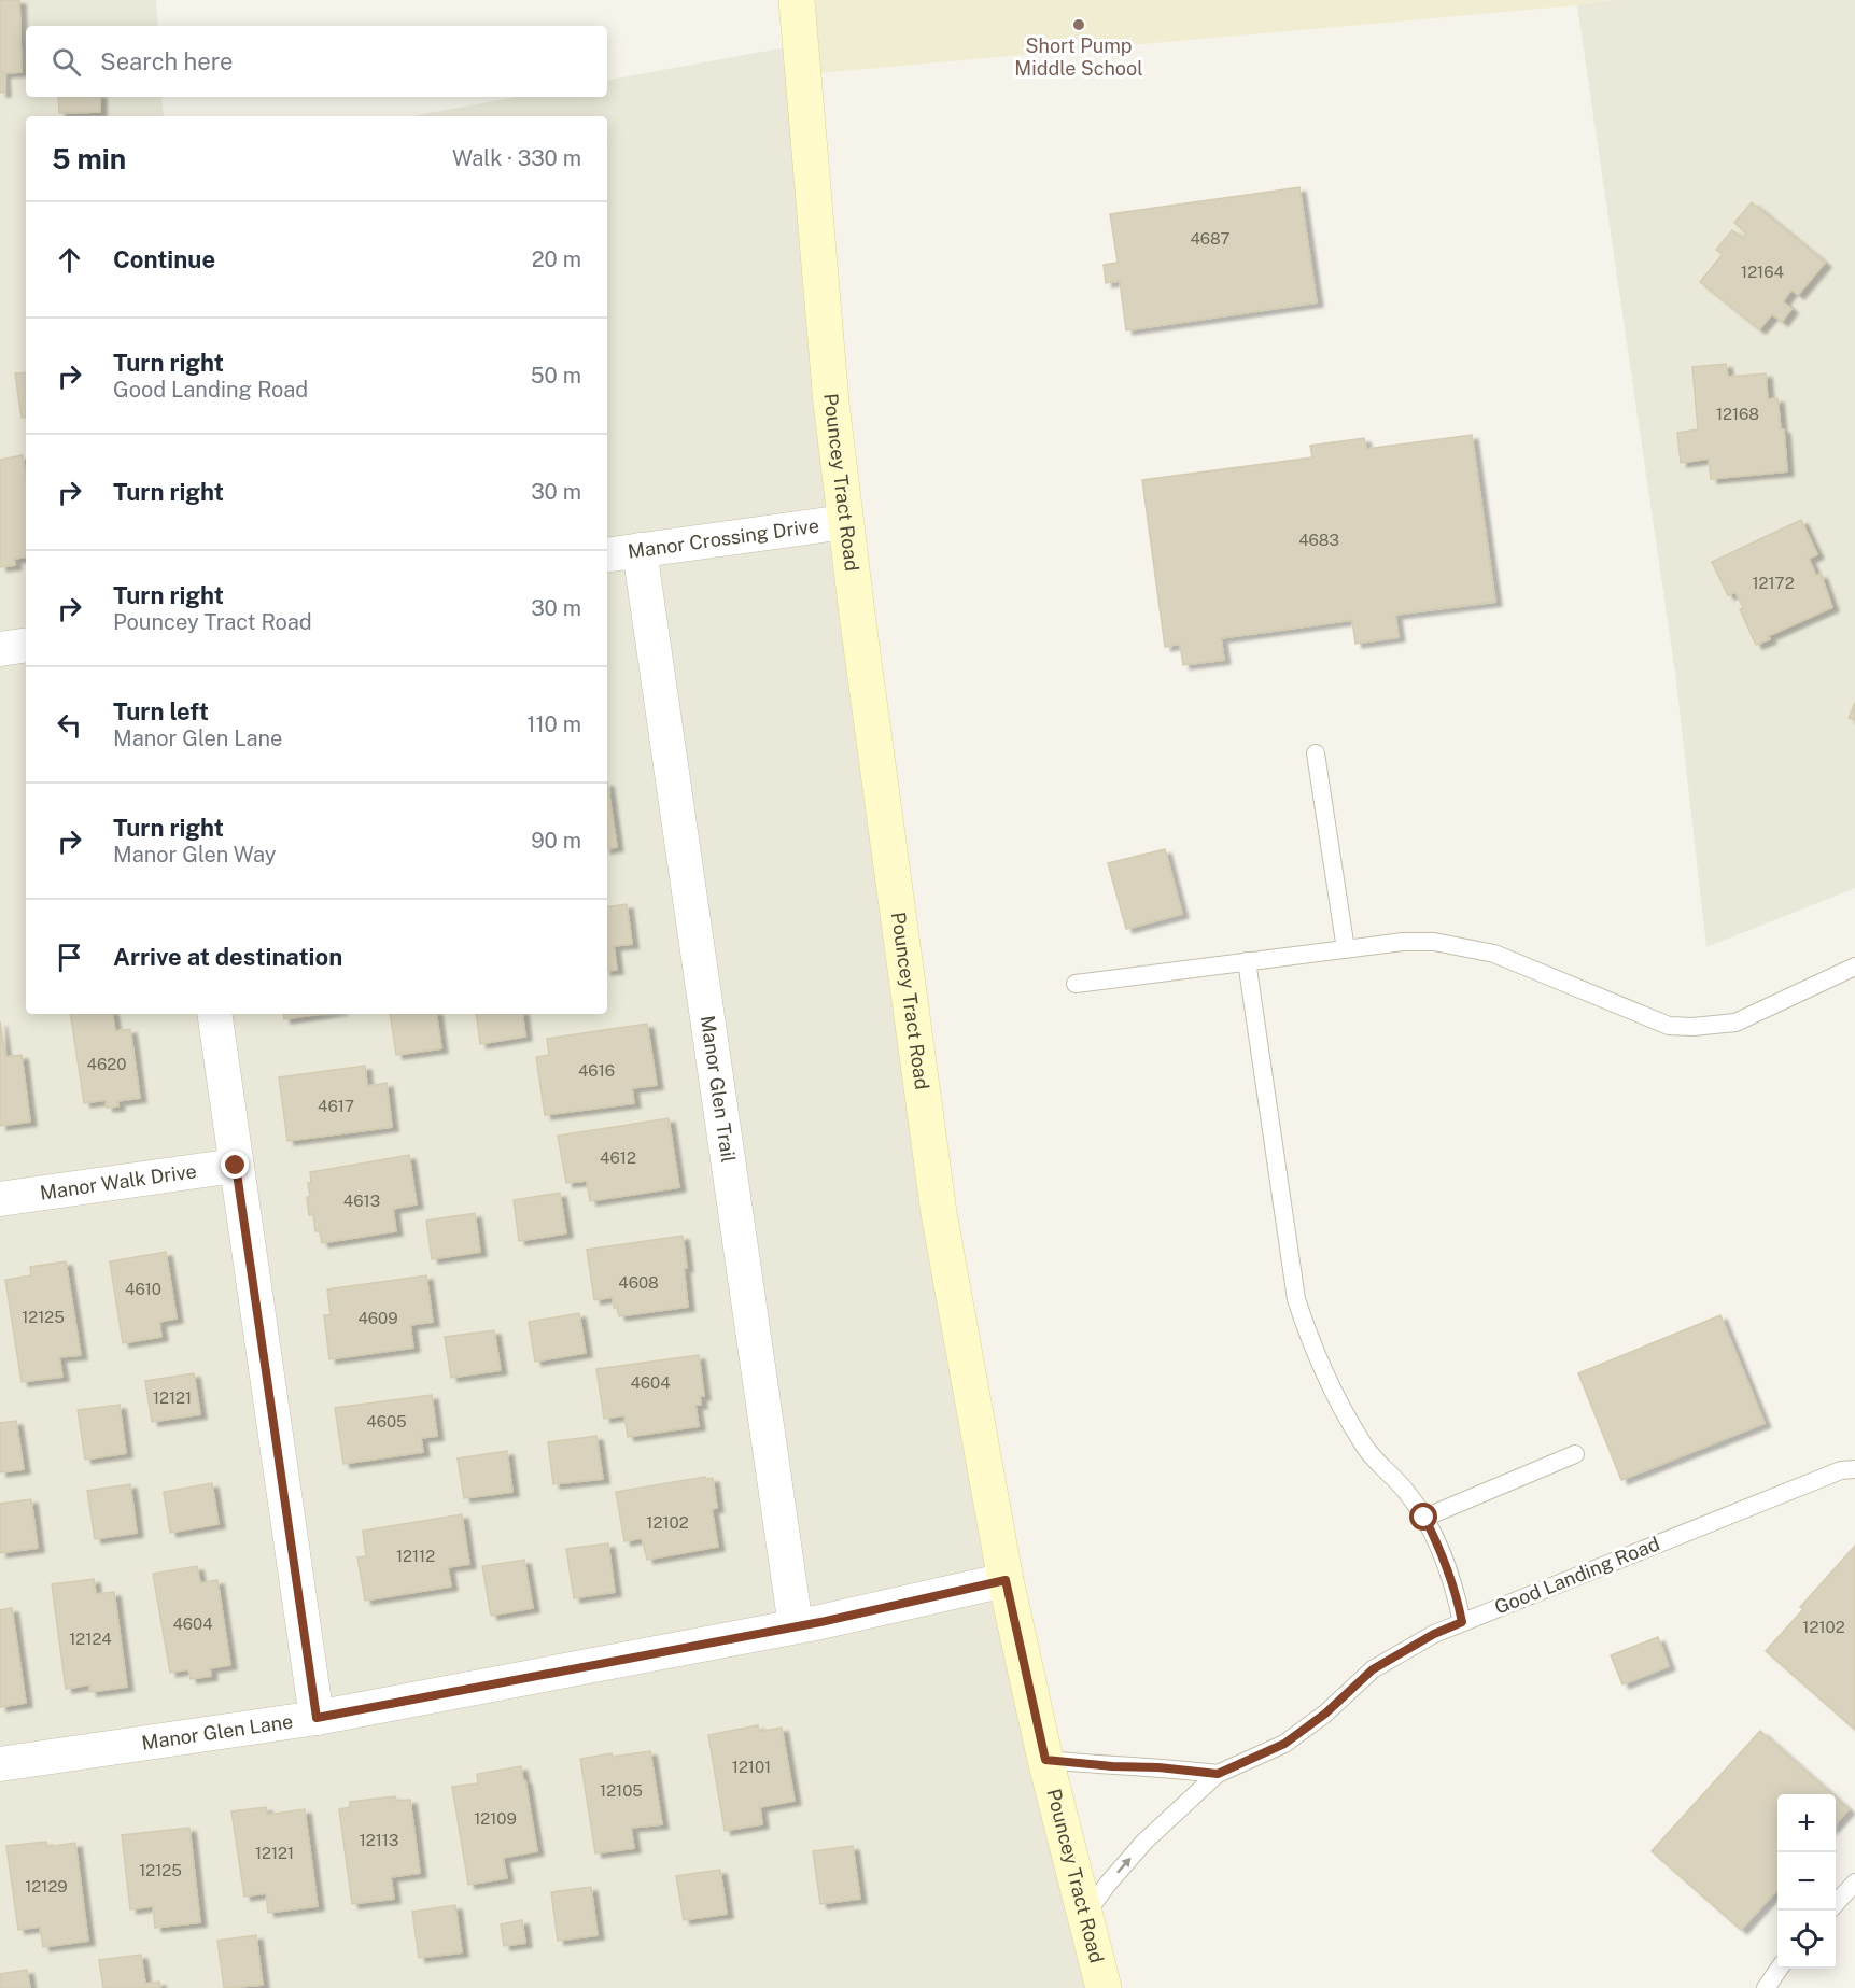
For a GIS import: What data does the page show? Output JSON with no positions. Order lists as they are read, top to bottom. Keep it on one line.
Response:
{"streets":{"main road":["Pouncey Tract Road"],"street":["Manor Crossing Drive","Manor Glen Trail","Manor Walk Drive","Manor Glen Lane"],"lane":["Good Landing Road"]},"crossings":[["Pouncey Tract Road","Manor Crossing Drive"],["Pouncey Tract Road","Manor Glen Lane"],["Manor Crossing Drive","Manor Glen Trail"],["Manor Glen Trail","Manor Glen Lane"]],"places":["Short Pump Middle School"],"house_numbers":["4687","12164","12168","4683","12172","4620","4616","4617","4612","4613","4608","4610","12125","4609","4604","12121","4605","12102","12112","4604","12102","12124","12101","12105","12109","12113","12121","12125","12129"],"page":{"search":"Search here","heading":["5 min","Walk · 330 m"],"list":[["Continue","20 m"],["Turn right","Good Landing Road","50 m"],["Turn right","30 m"],["Turn right","Pouncey Tract Road","30 m"],["Turn left","Manor Glen Lane","110 m"],["Turn right","Manor Glen Way","90 m"],"Arrive at destination"],"map_buttons":["+","−"]}}
